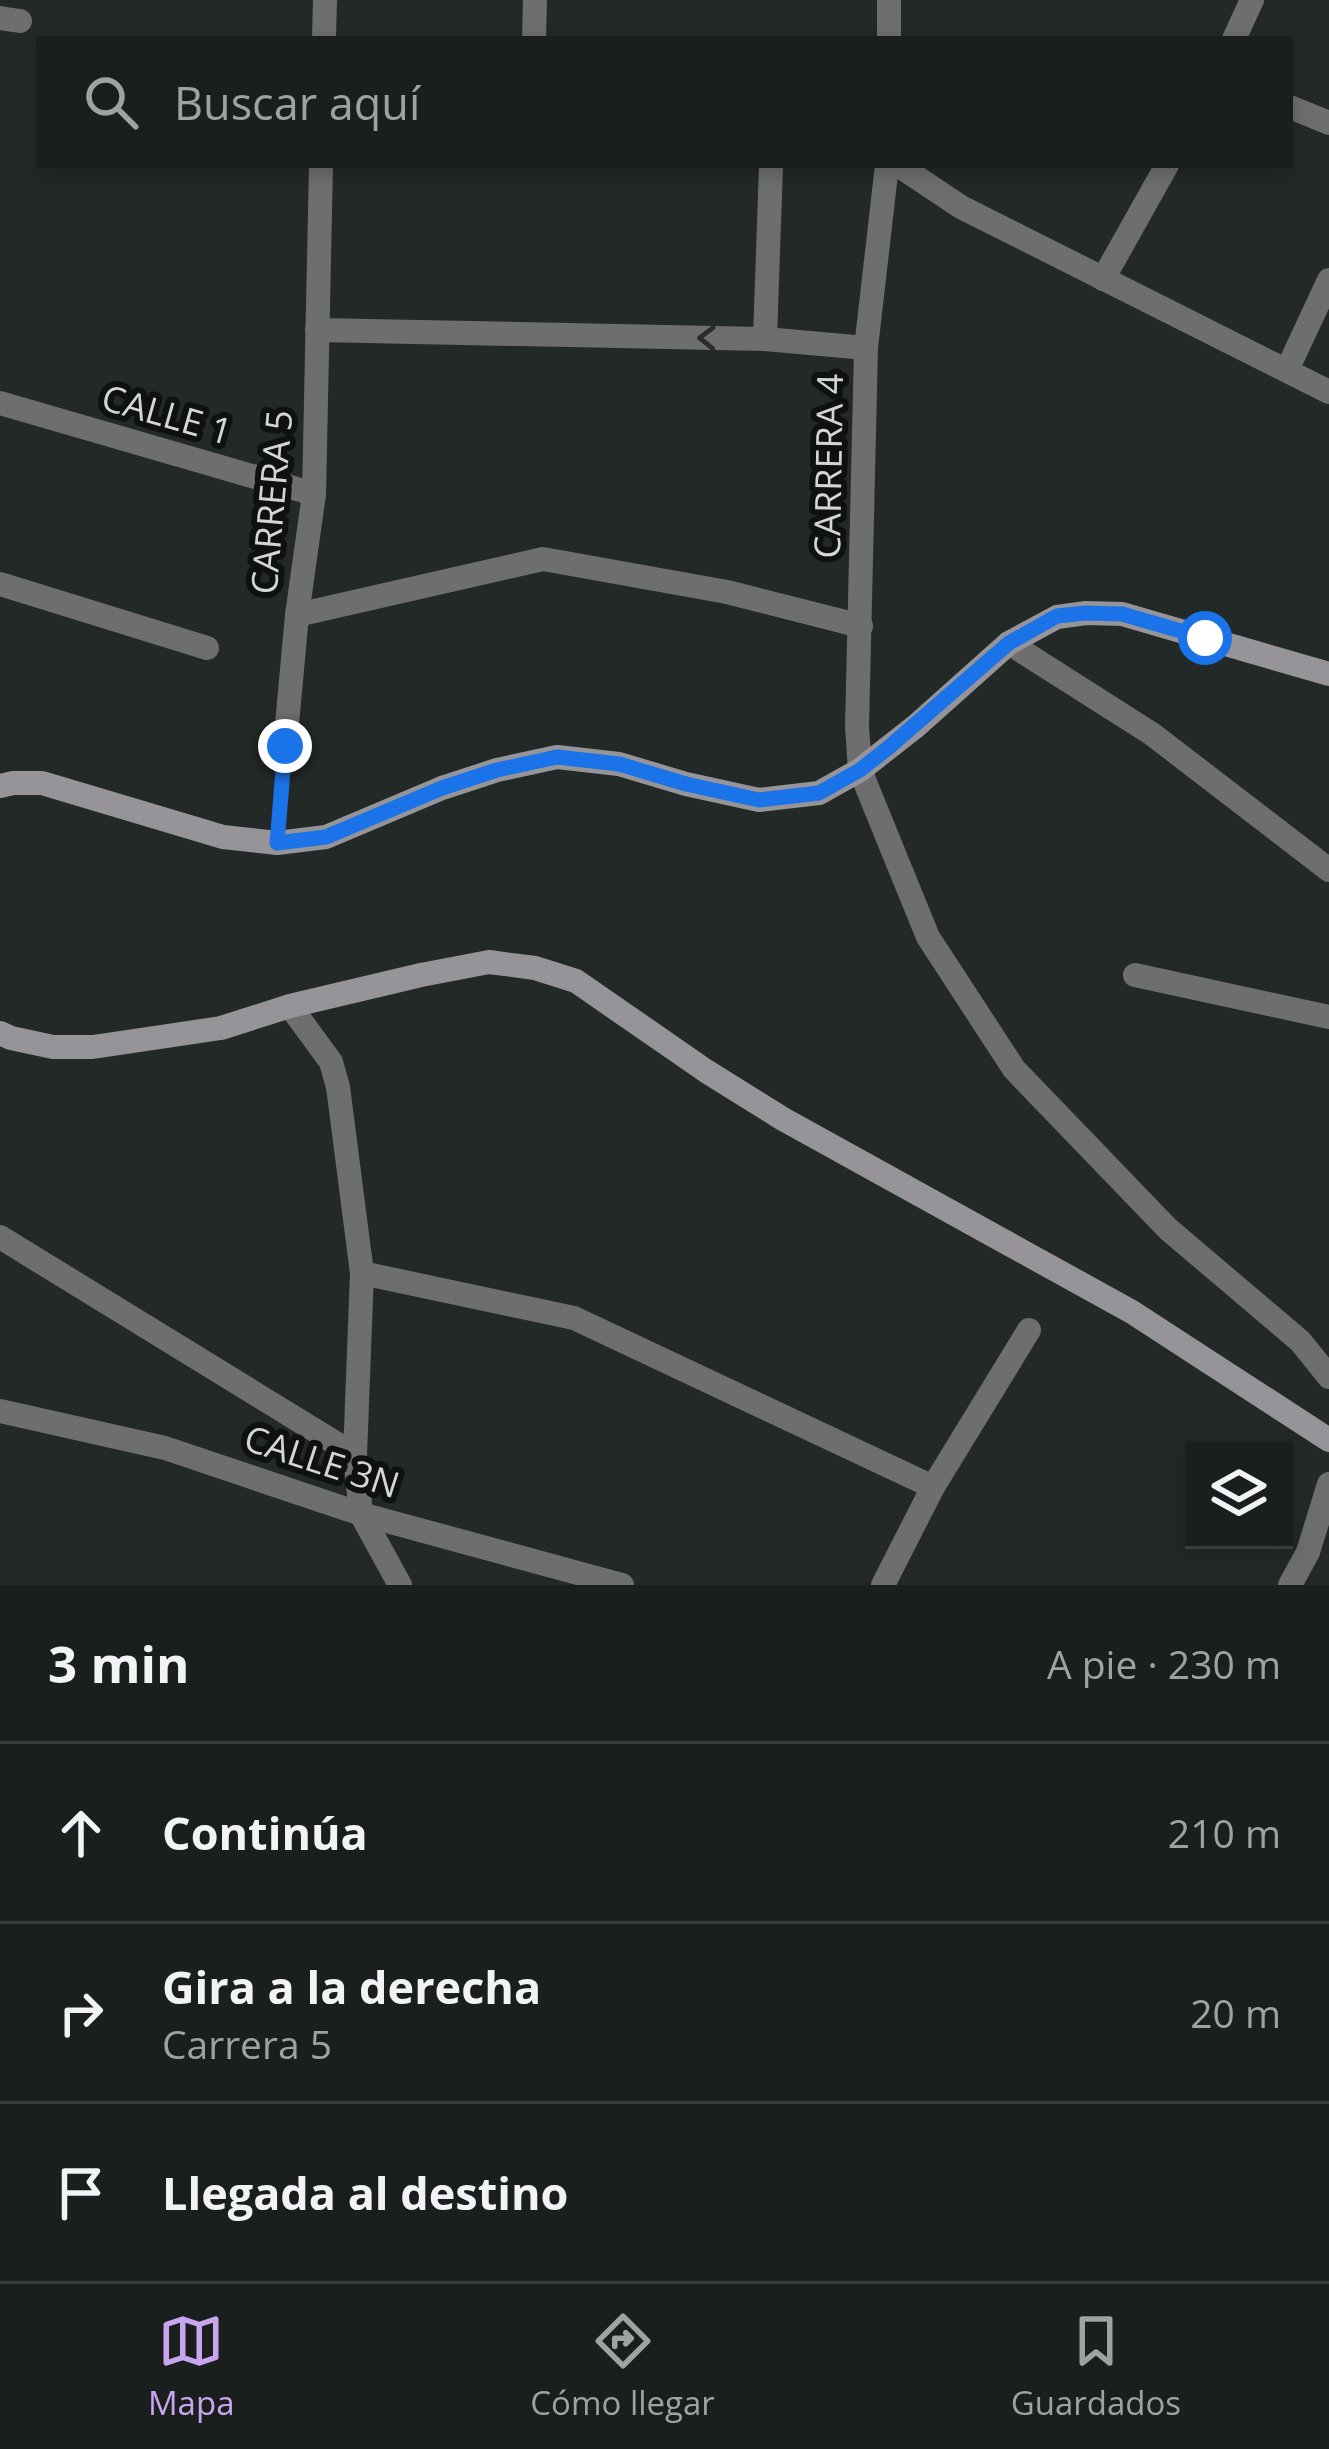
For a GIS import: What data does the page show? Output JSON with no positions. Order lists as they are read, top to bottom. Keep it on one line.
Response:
{"streets":{"street":["CALLE 1","CARRERA 4","CARRERA 5","CALLE 3N"]},"crossings":[["CALLE 1","CARRERA 5"]],"page":{"search":"Buscar aquí","heading":["3 min","A pie · 230 m"],"list":[["Continúa","210 m"],["Gira a la derecha","Carrera 5","20 m"],"Llegada al destino"],"nav":["Mapa","Cómo llegar","Guardados"]}}
